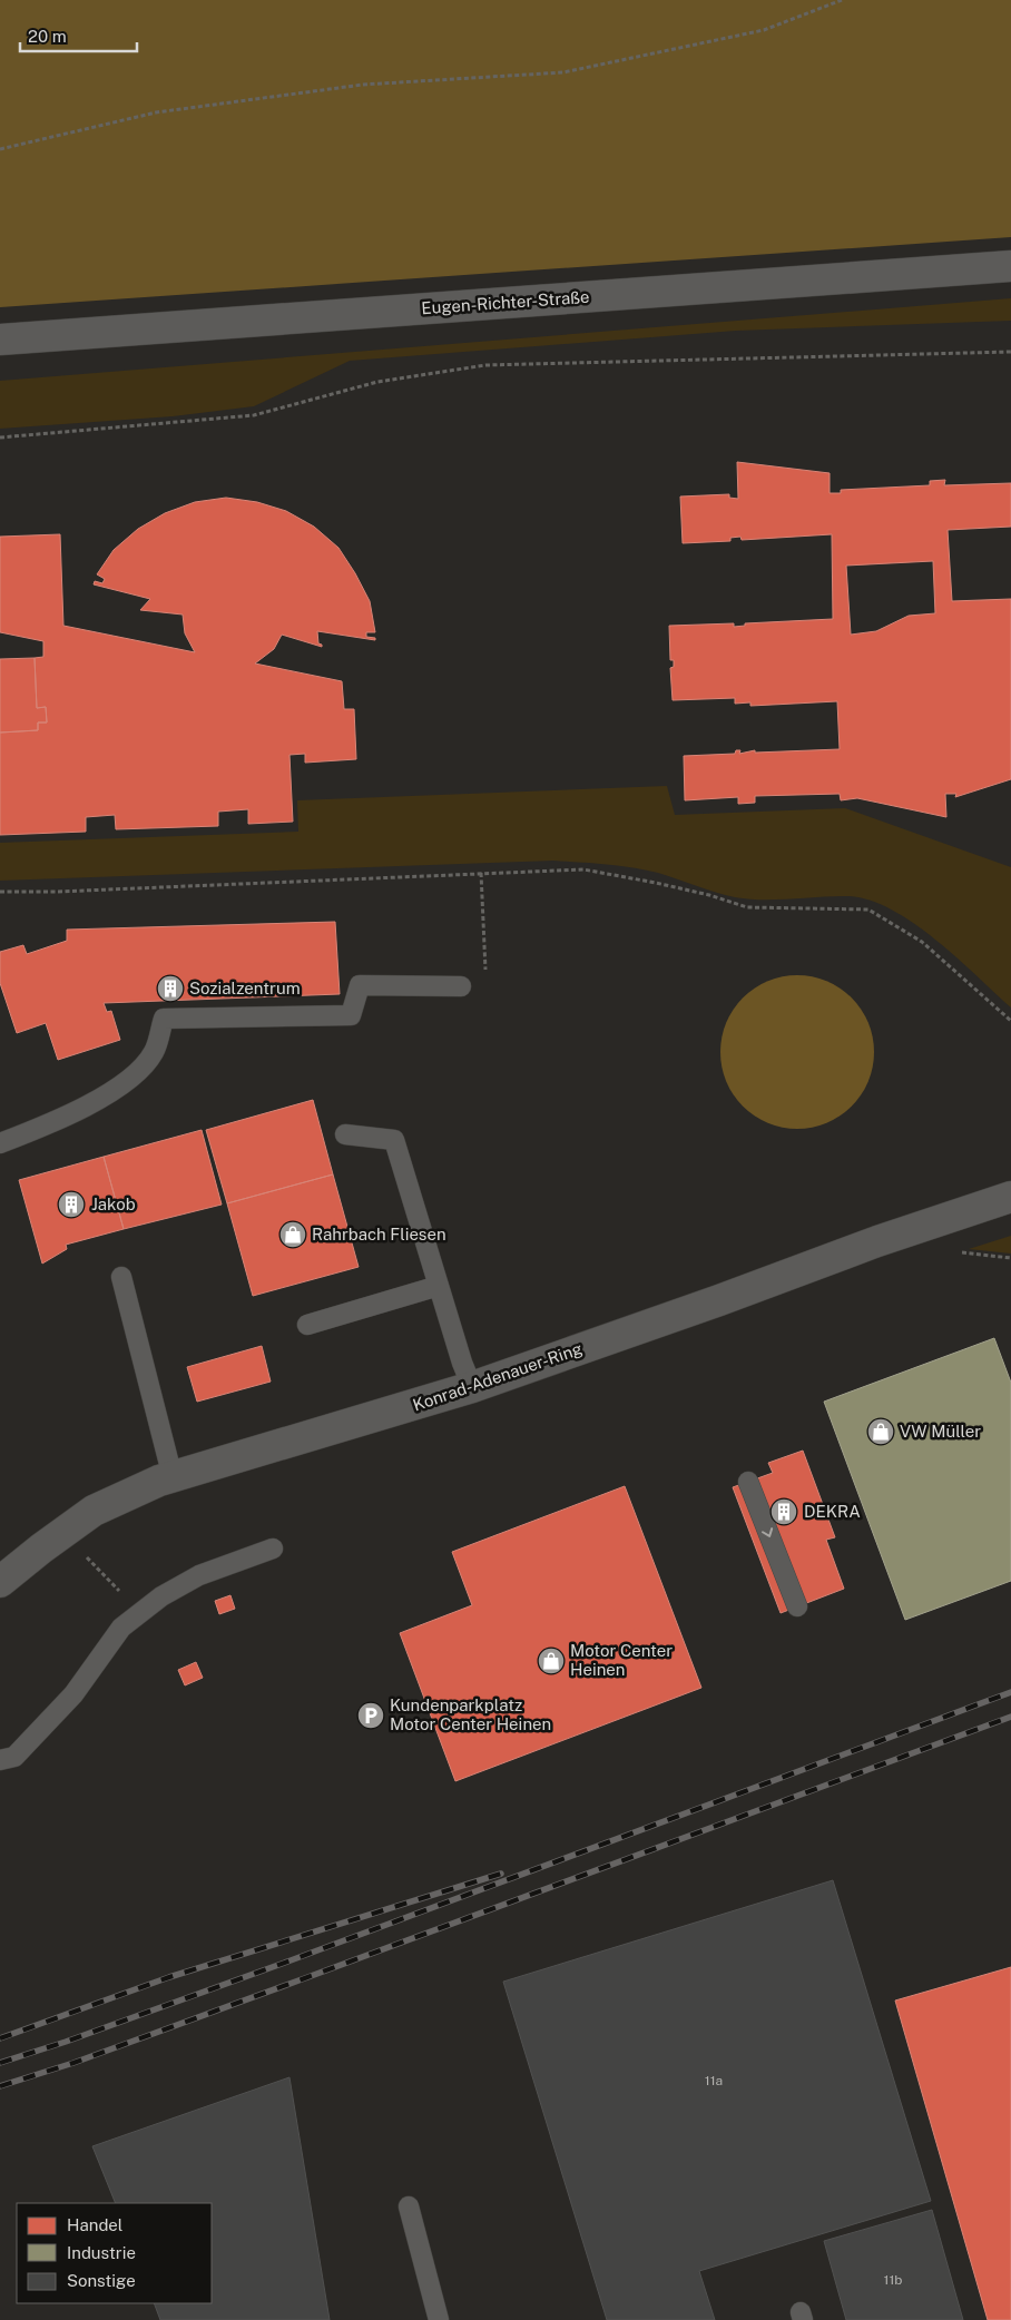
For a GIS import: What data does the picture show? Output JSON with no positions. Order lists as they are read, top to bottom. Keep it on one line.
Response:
{"streets":{"street":["Eugen-Richter-Straße","Konrad-Adenauer-Ring"]},"places":{"building":["Sozialzentrum","Jakob","DEKRA"],"shop":["Rahrbach Fliesen","VW Müller","Motor Center Heinen"],"parking":["Kundenparkplatz Motor Center Heinen"]},"house_numbers":["11a","11b"],"legend":["Handel","Industrie","Sonstige"],"scale_bar":"20 m"}
